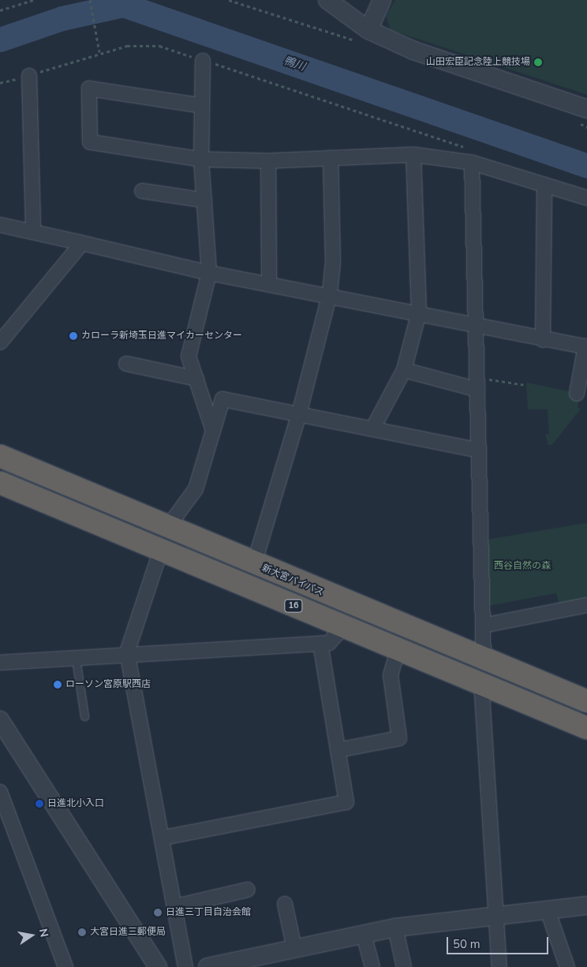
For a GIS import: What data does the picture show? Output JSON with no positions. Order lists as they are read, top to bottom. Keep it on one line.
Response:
{"streets":{"highway":["新大宮バイパス","16"]},"water":["鴨川"],"parks":["西谷自然の森"],"places":["山田宏臣記念陸上競技場","カローラ新埼玉日進マイカーセンター","ローソン宮原駅西店","日進北小入口","日進三丁目自治会館","大宮日進三郵便局"],"scale_bar":"50 m","north":"right"}
